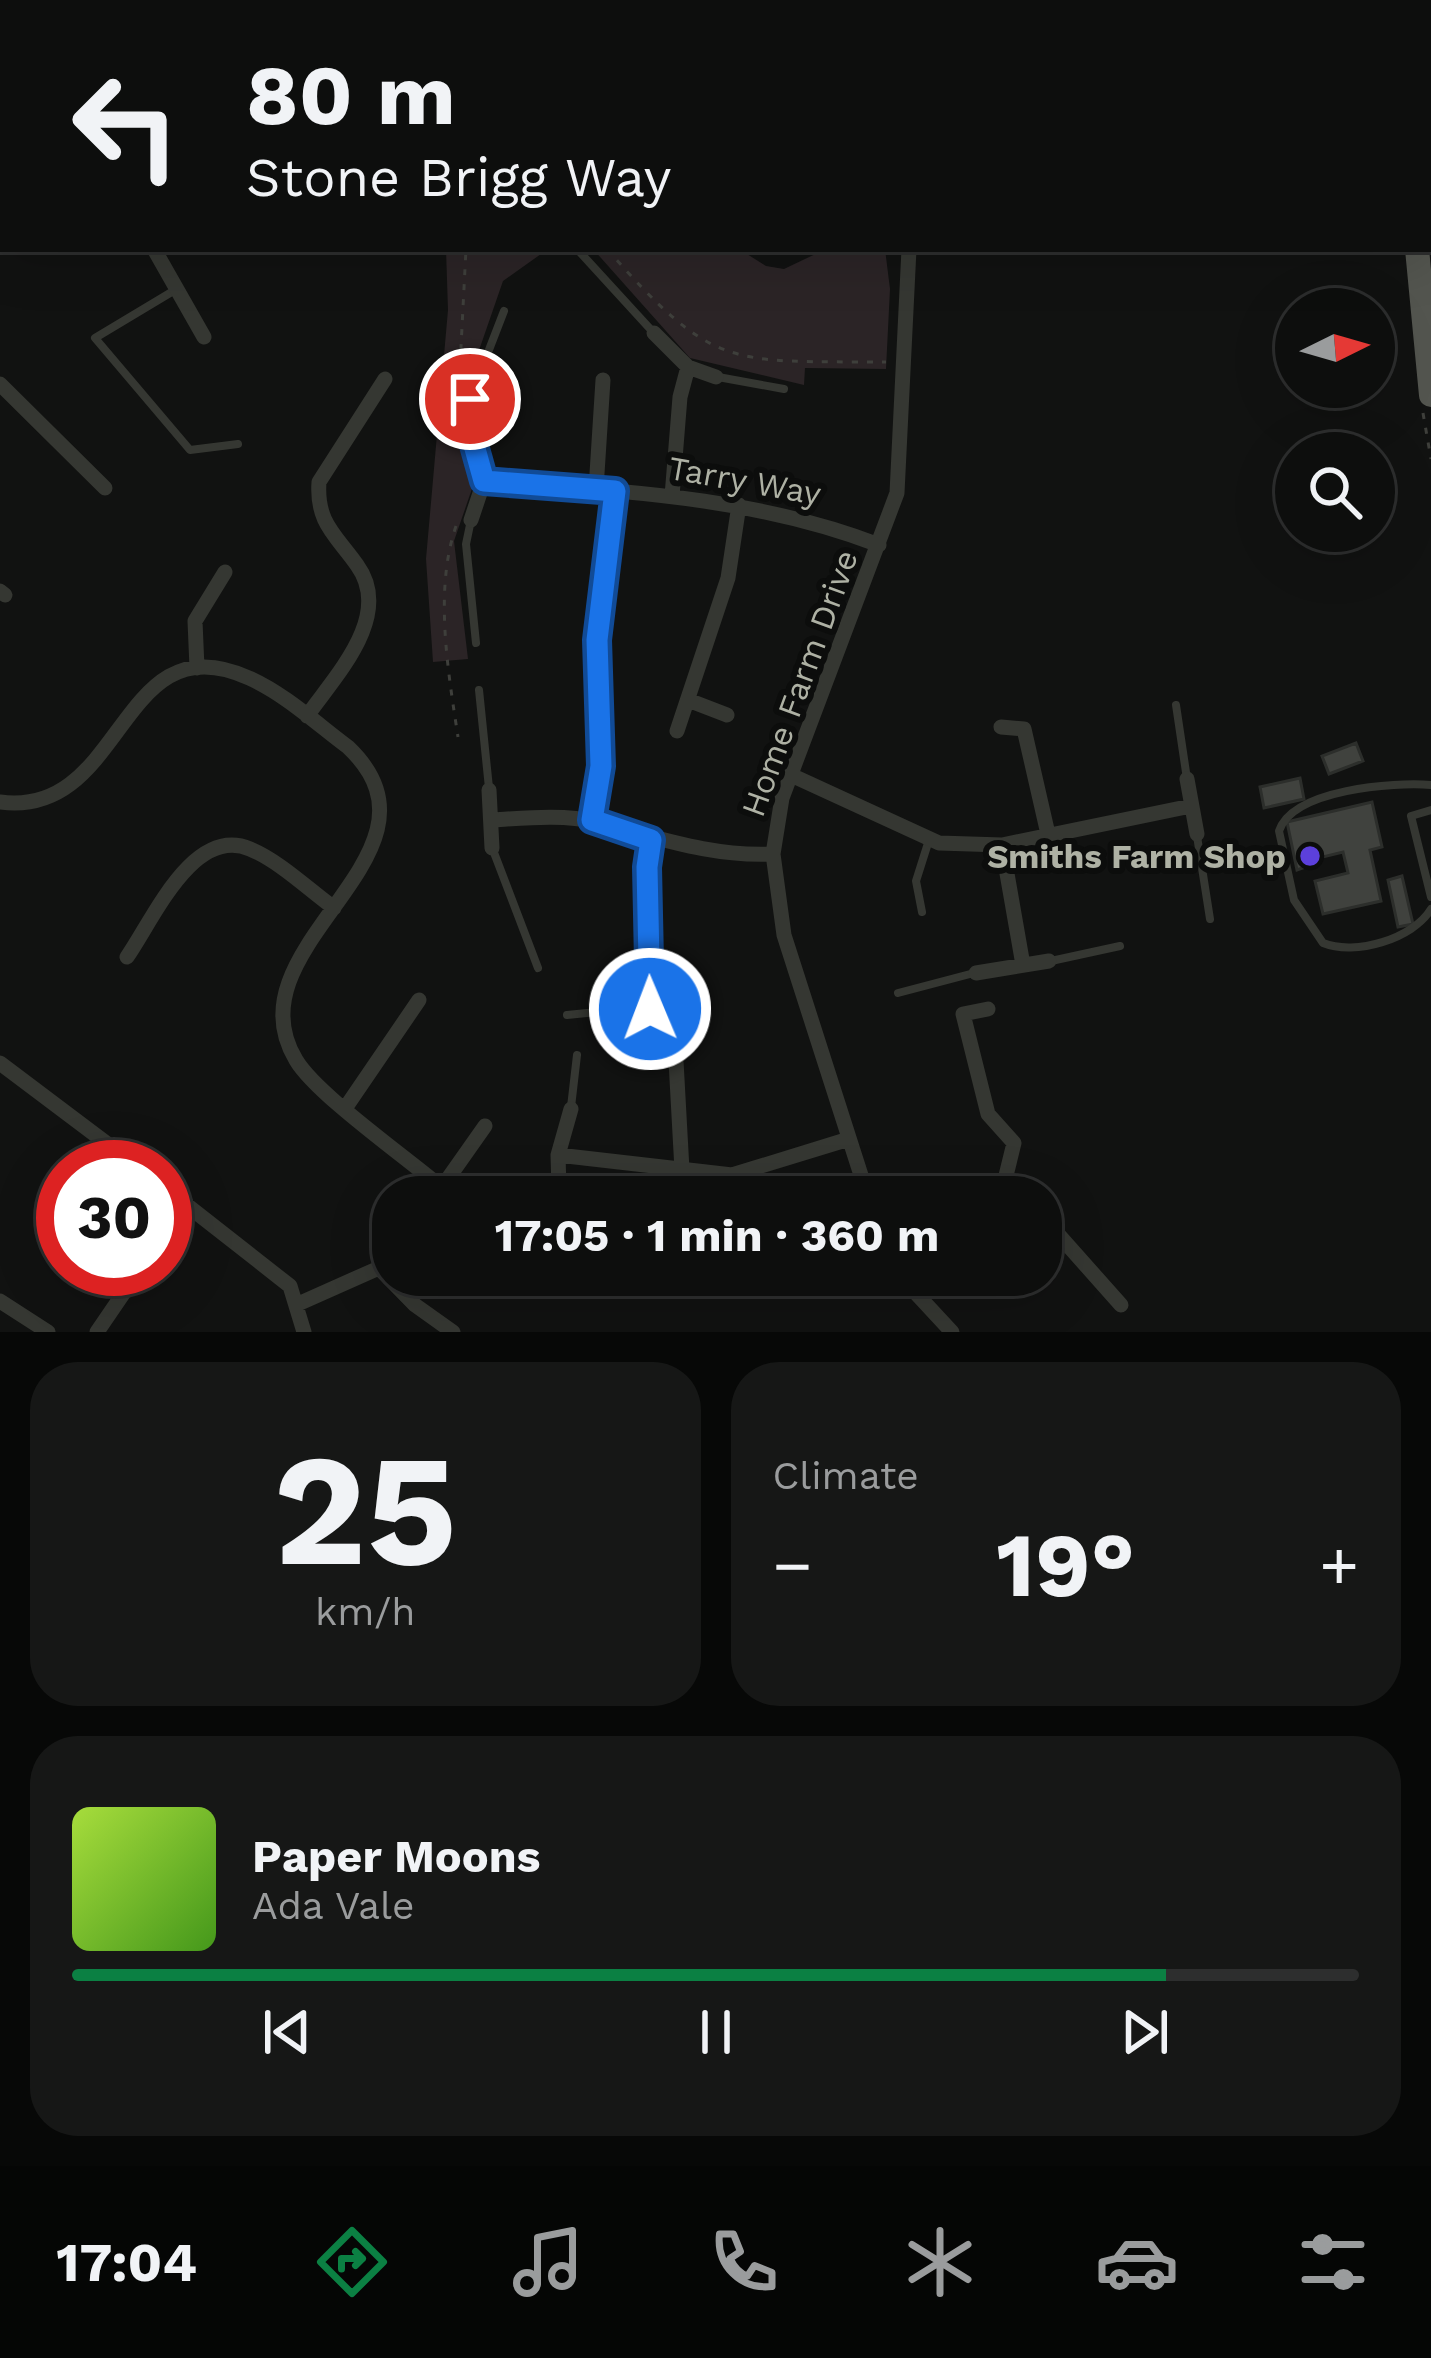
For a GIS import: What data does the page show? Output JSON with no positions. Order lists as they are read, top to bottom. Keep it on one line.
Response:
{"streets":{"street":["Tarry Way","Home Farm Drive"]},"crossings":[["Tarry Way","Home Farm Drive"]],"places":["Smiths Farm Shop"],"north":"right","page":{"turn":["80 m","Stone Brigg Way"],"limit":"30","trip":"17:05 · 1 min · 360 m","tile":[["25","km/h"],"Climate"],"heat":["−","19°","+"],"song":["Paper Moons","Ada Vale"],"tabs":"17:04"}}
